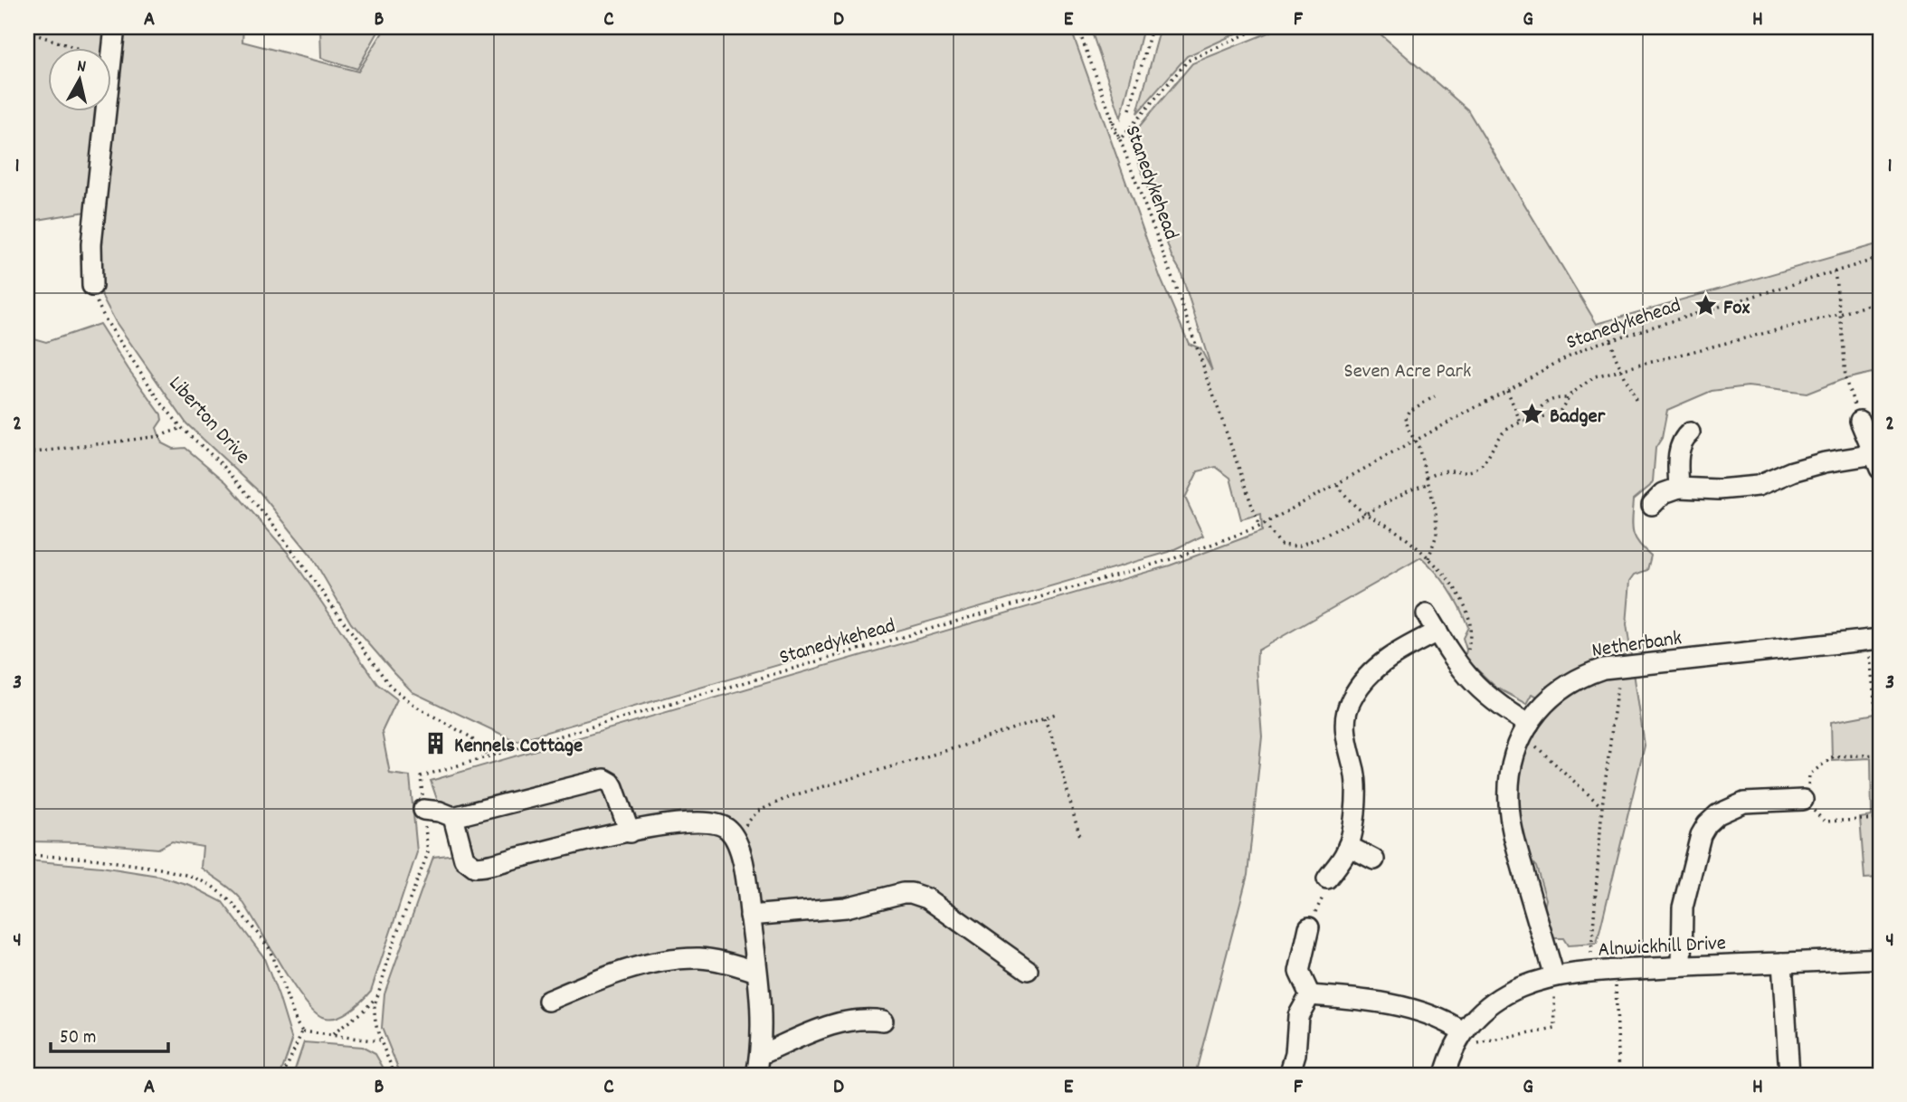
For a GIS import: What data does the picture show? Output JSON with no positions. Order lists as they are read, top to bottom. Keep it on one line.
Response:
{"streets":{"street":["Netherbank","Alnwickhill Drive"],"path":["Stanedykehead","Liberton Drive"]},"crossings":[["Stanedykehead","Liberton Drive"],["Netherbank","Alnwickhill Drive"]],"parks":["Seven Acre Park"],"places":{"place":["Fox","Badger"],"building":["Kennels Cottage"]},"scale_bar":"50 m","north":"top","grid":{"columns":["A","B","C","D","E","F","G","H"],"rows":["1","2","3","4"]}}
